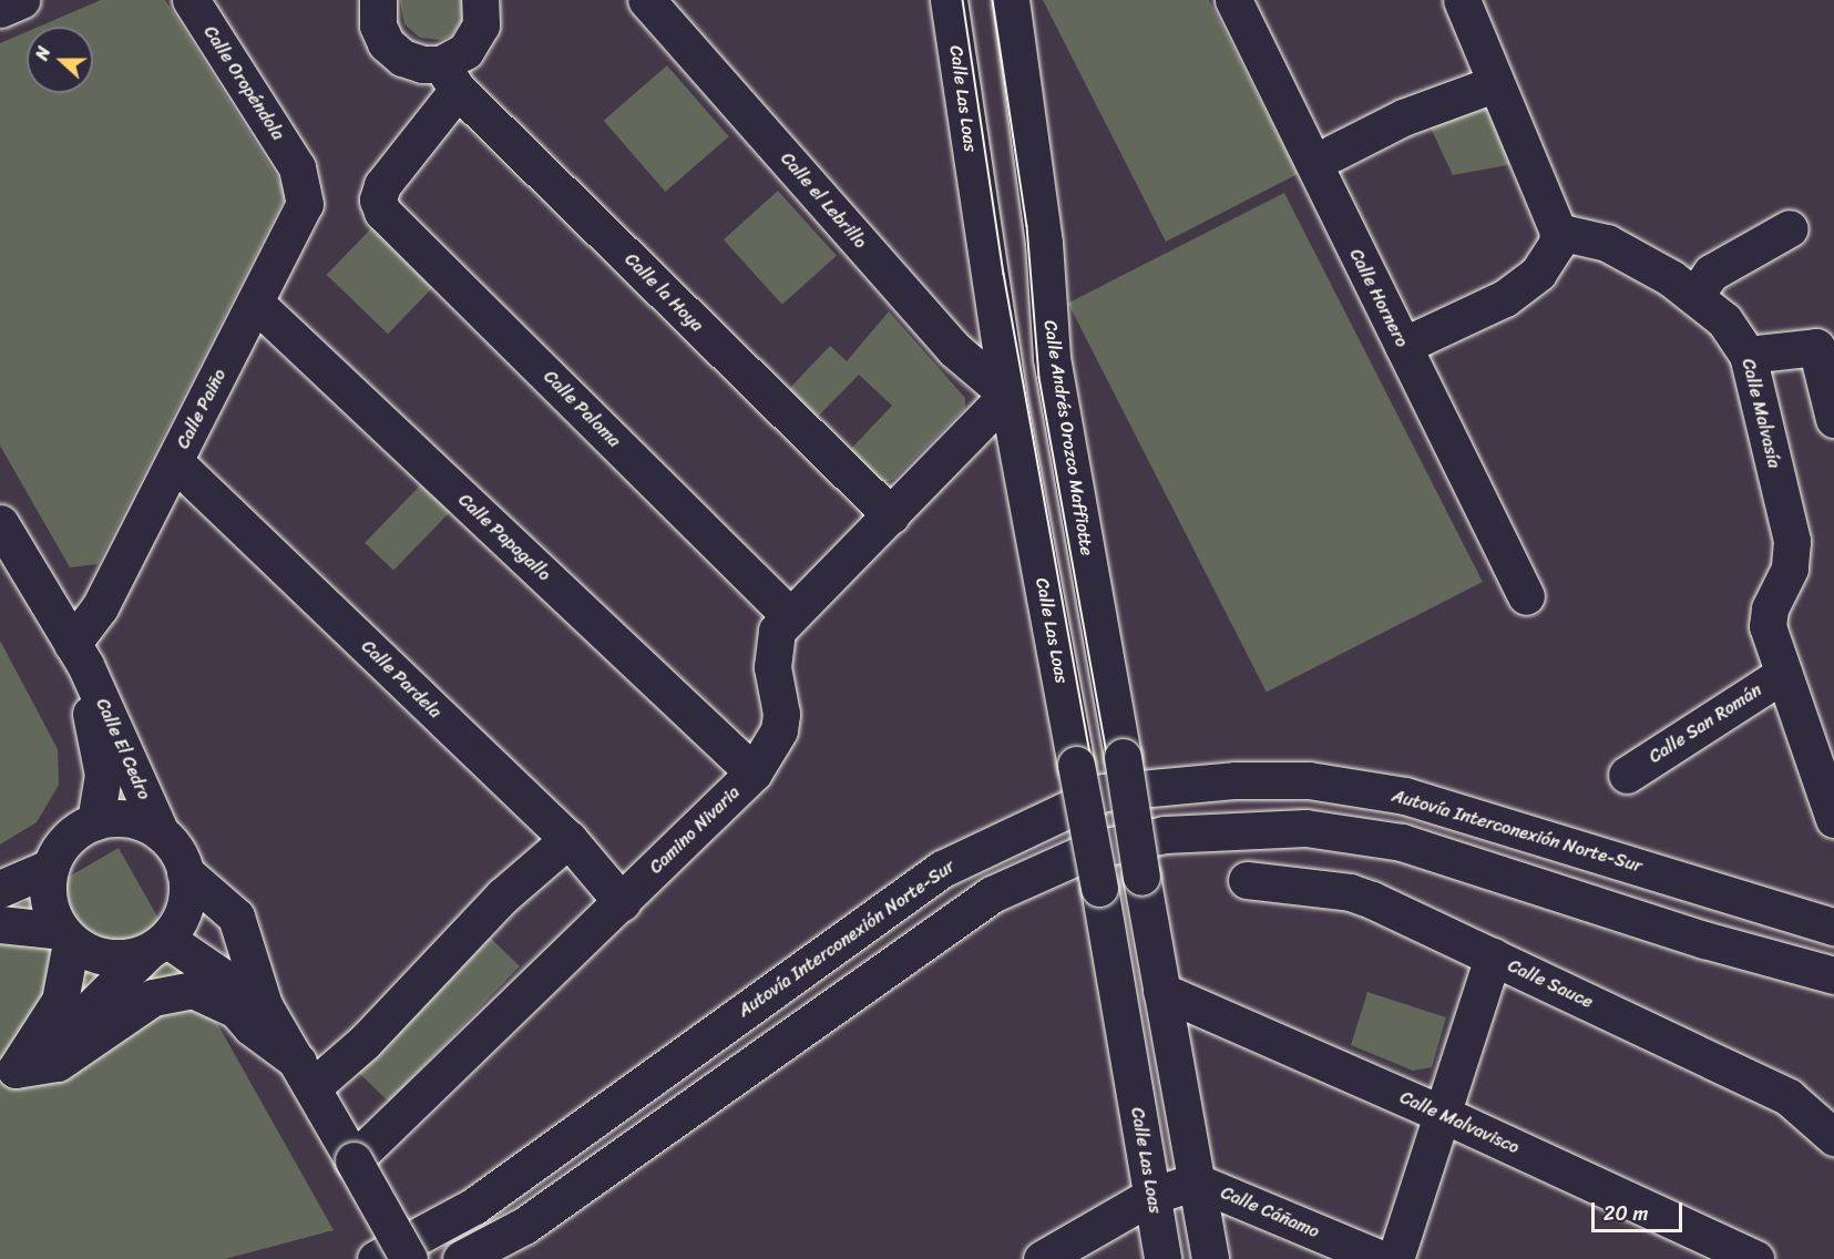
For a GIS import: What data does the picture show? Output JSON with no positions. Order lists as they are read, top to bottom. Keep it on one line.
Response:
{"streets":{"main road":["Calle Oropéndola","Calle Las Loas","Calle el Lebrillo","Calle la Hoya","Calle Hornero","Calle Paiño","Calle Paloma","Calle Malvasía","Calle Andrés Orozco Maffiotte","Calle Papagallo","Calle Pardela","Calle San Román","Calle El Cedro","Camino Nivaria","Autovía Interconexión Norte-Sur","Calle Sauce","Calle Malvavisco","Calle Cáñamo"]},"crossings":[["Calle Oropéndola","Calle Paiño"],["Calle Las Loas","Calle el Lebrillo"],["Calle Las Loas","Camino Nivaria"],["Calle el Lebrillo","Camino Nivaria"],["Calle la Hoya","Calle Paloma"],["Calle la Hoya","Camino Nivaria"],["Calle Paiño","Calle Papagallo"],["Calle Paiño","Calle Pardela"],["Calle Paiño","Calle El Cedro"],["Calle Paloma","Camino Nivaria"],["Calle Malvasía","Calle San Román"],["Calle Papagallo","Camino Nivaria"],["Calle Pardela","Camino Nivaria"]],"scale_bar":"20 m","north":"left"}
